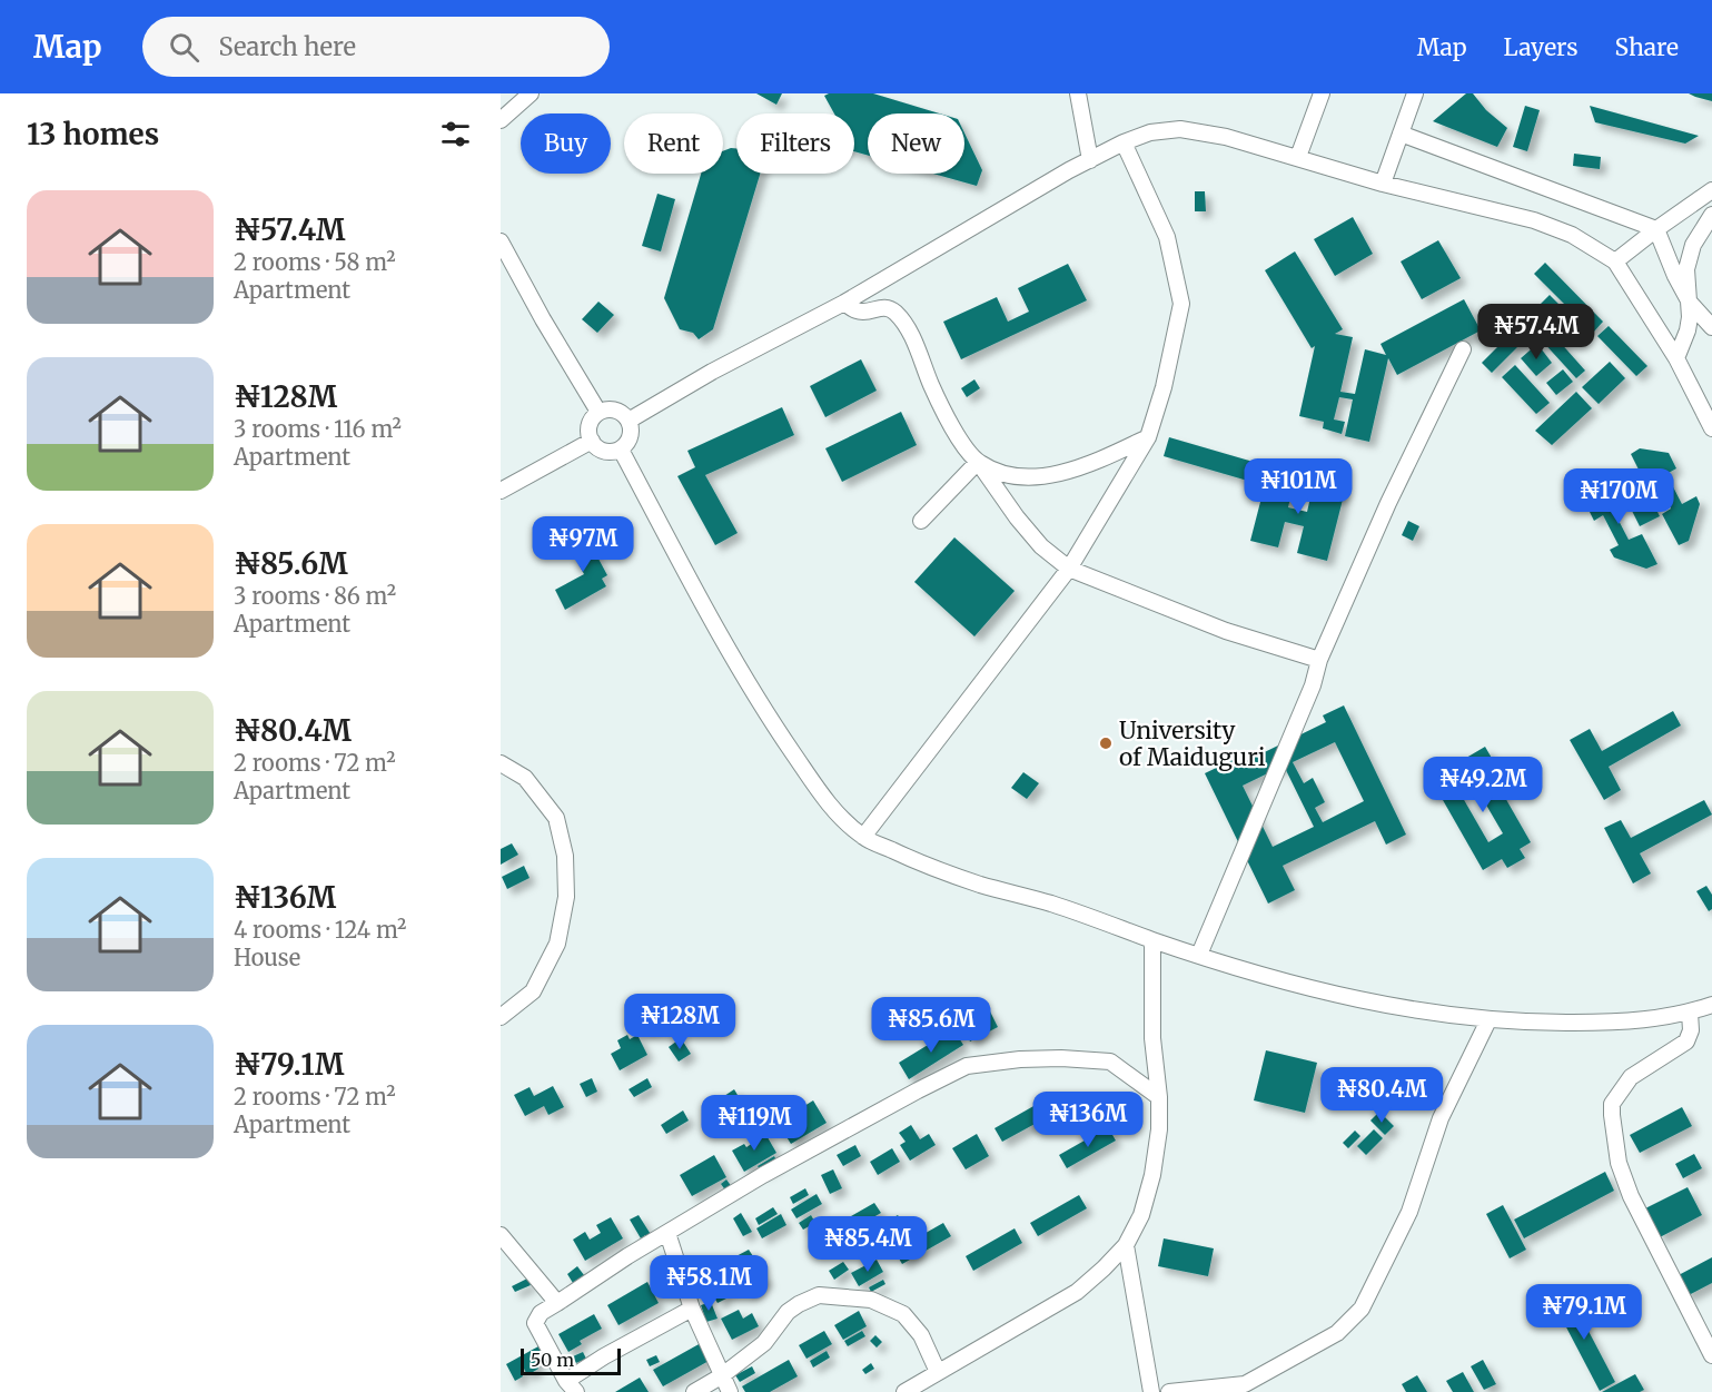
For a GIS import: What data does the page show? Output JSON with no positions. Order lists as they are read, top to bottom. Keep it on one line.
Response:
{"places":["University of Maiduguri"],"scale_bar":"50 m","page":{"header":"Map","search":"Search here","nav":["Map","Layers","Share"],"heading":"13 homes","chip":["Buy","Rent","Filters","New"],"list":[{"name":"₦57.4M","note":"2 rooms · 58 m² · Apartment"},{"name":"₦128M","note":"3 rooms · 116 m² · Apartment"},{"name":"₦85.6M","note":"3 rooms · 86 m² · Apartment"},{"name":"₦80.4M","note":"2 rooms · 72 m² · Apartment"},{"name":"₦136M","note":"4 rooms · 124 m² · House"},{"name":"₦79.1M","note":"2 rooms · 72 m² · Apartment"}],"price":["₦57.4M","₦101M","₦170M","₦97M","₦49.2M","₦128M","₦85.6M","₦80.4M","₦136M","₦119M","₦85.4M","₦58.1M","₦79.1M"],"scale":"50 m"}}
